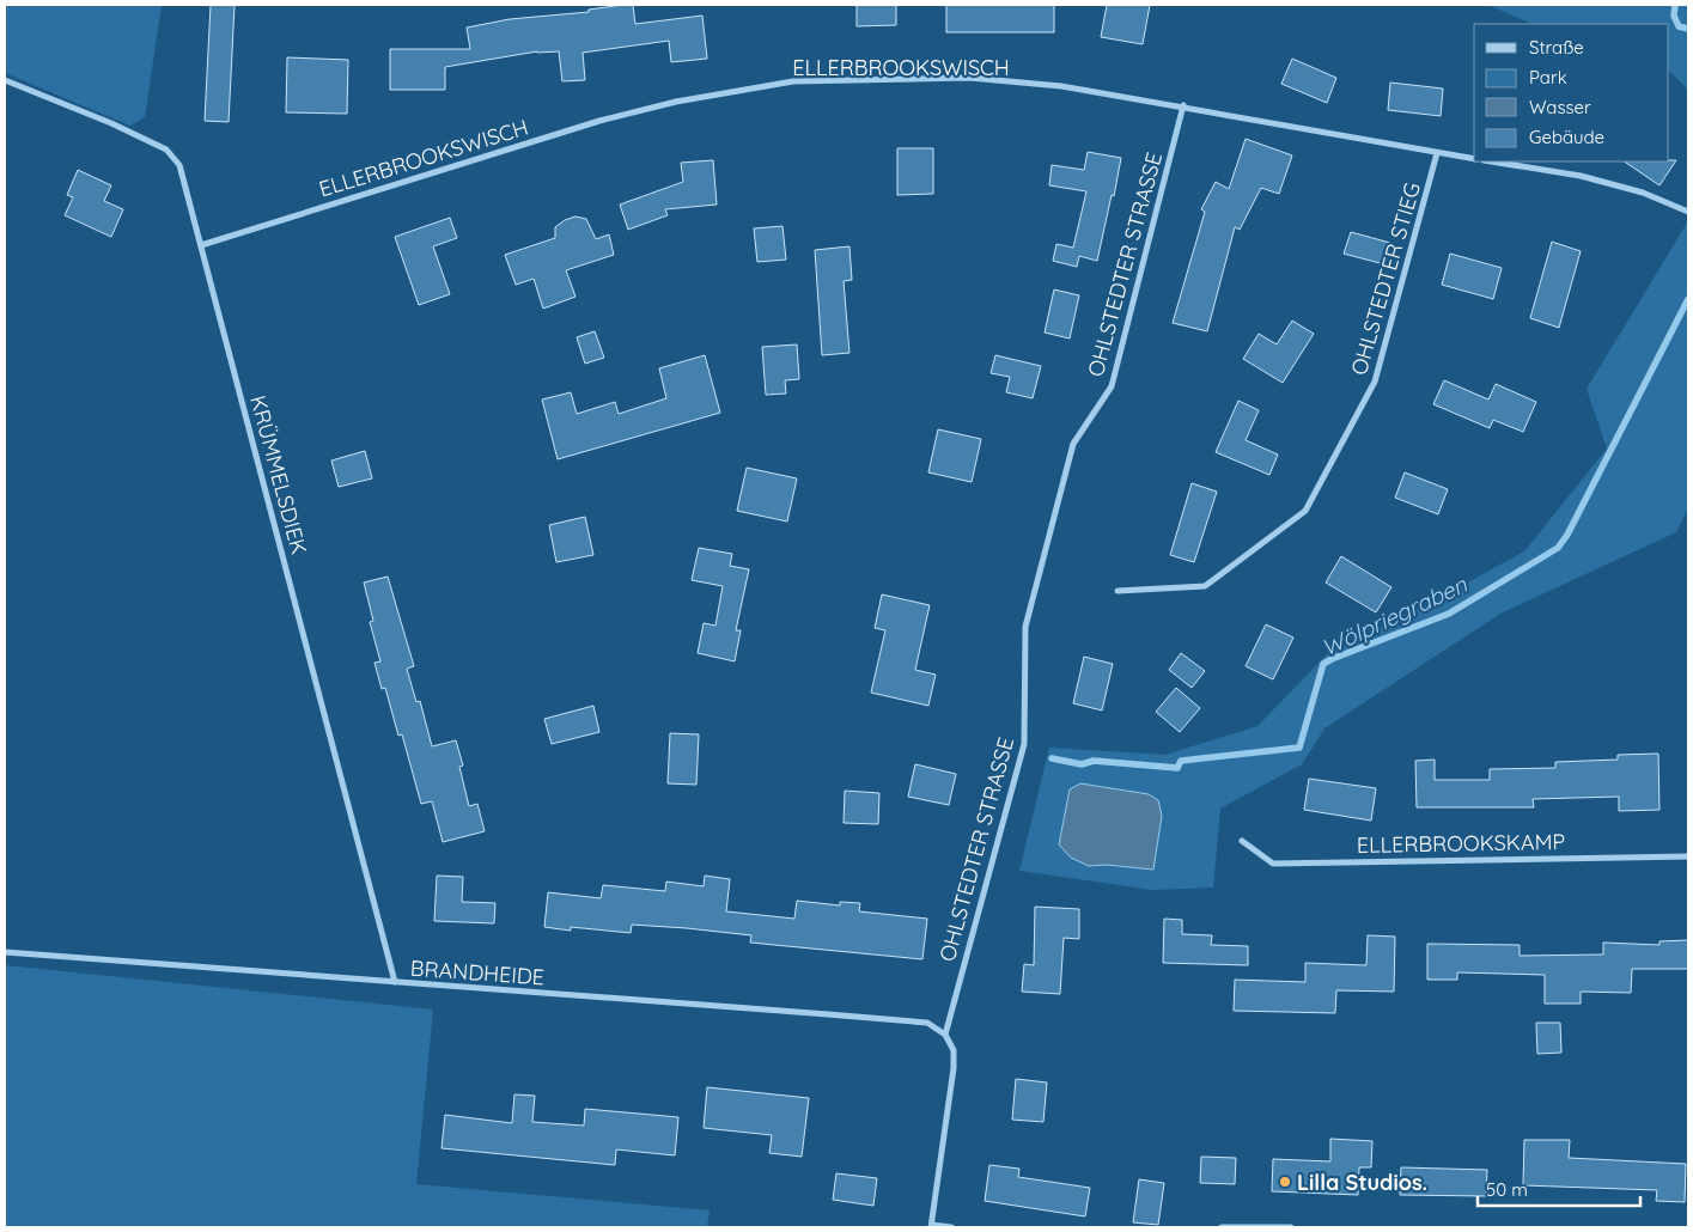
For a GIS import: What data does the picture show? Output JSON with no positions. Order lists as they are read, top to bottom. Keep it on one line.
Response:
{"streets":{"street":["ELLERBROOKSWISCH","OHLSTEDTER STRASSE","OHLSTEDTER STIEG","KRÜMMELSDIEK","ELLERBROOKSKAMP","BRANDHEIDE"]},"crossings":[["ELLERBROOKSWISCH","OHLSTEDTER STRASSE"],["ELLERBROOKSWISCH","OHLSTEDTER STIEG"],["ELLERBROOKSWISCH","KRÜMMELSDIEK"],["OHLSTEDTER STRASSE","BRANDHEIDE"],["KRÜMMELSDIEK","BRANDHEIDE"]],"water":["Wölpriegraben"],"places":["Lilla Studios."],"legend":["Straße","Park","Wasser","Gebäude"],"scale_bar":"50 m"}
